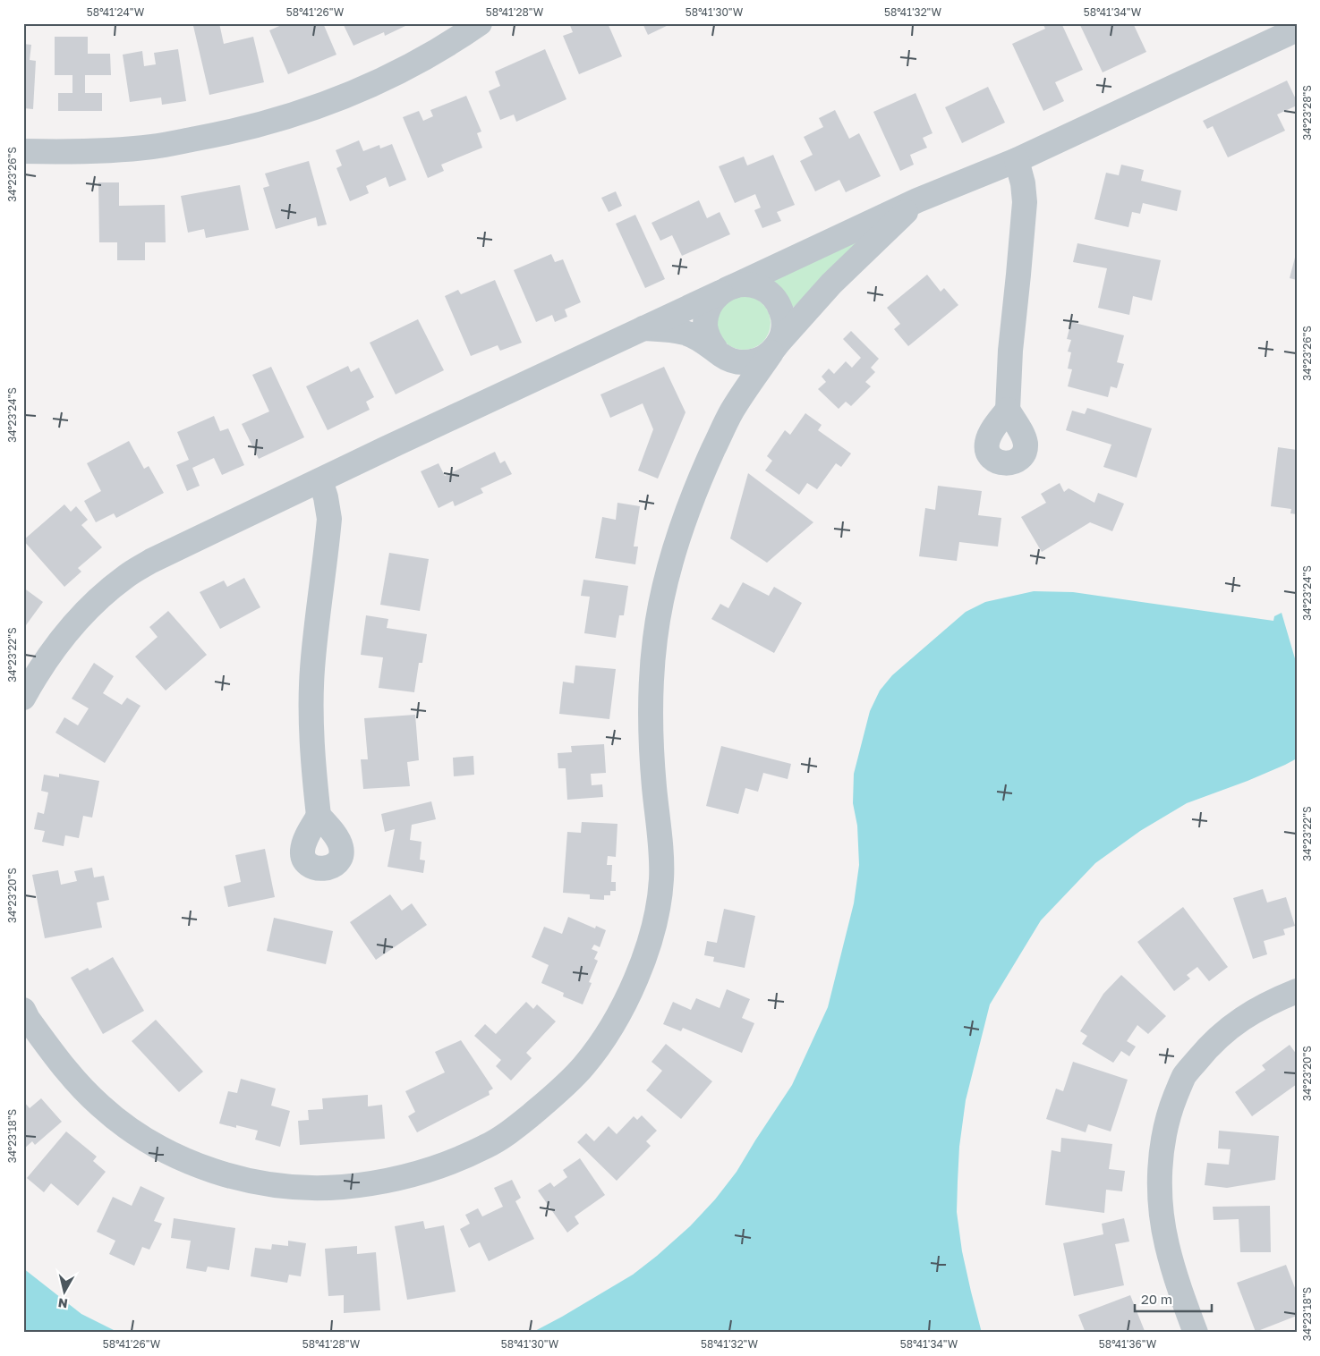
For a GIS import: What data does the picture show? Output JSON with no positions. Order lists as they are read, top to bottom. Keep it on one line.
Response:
{"scale_bar":"20 m","north":"bottom","coordinates":["58°41'24\"W","58°41'26\"W","58°41'28\"W","58°41'30\"W","58°41'32\"W","58°41'34\"W","34°23'28\"S","34°23'26\"S","34°23'24\"S","34°23'22\"S","34°23'20\"S","34°23'18\"S","58°41'36\"W"]}
